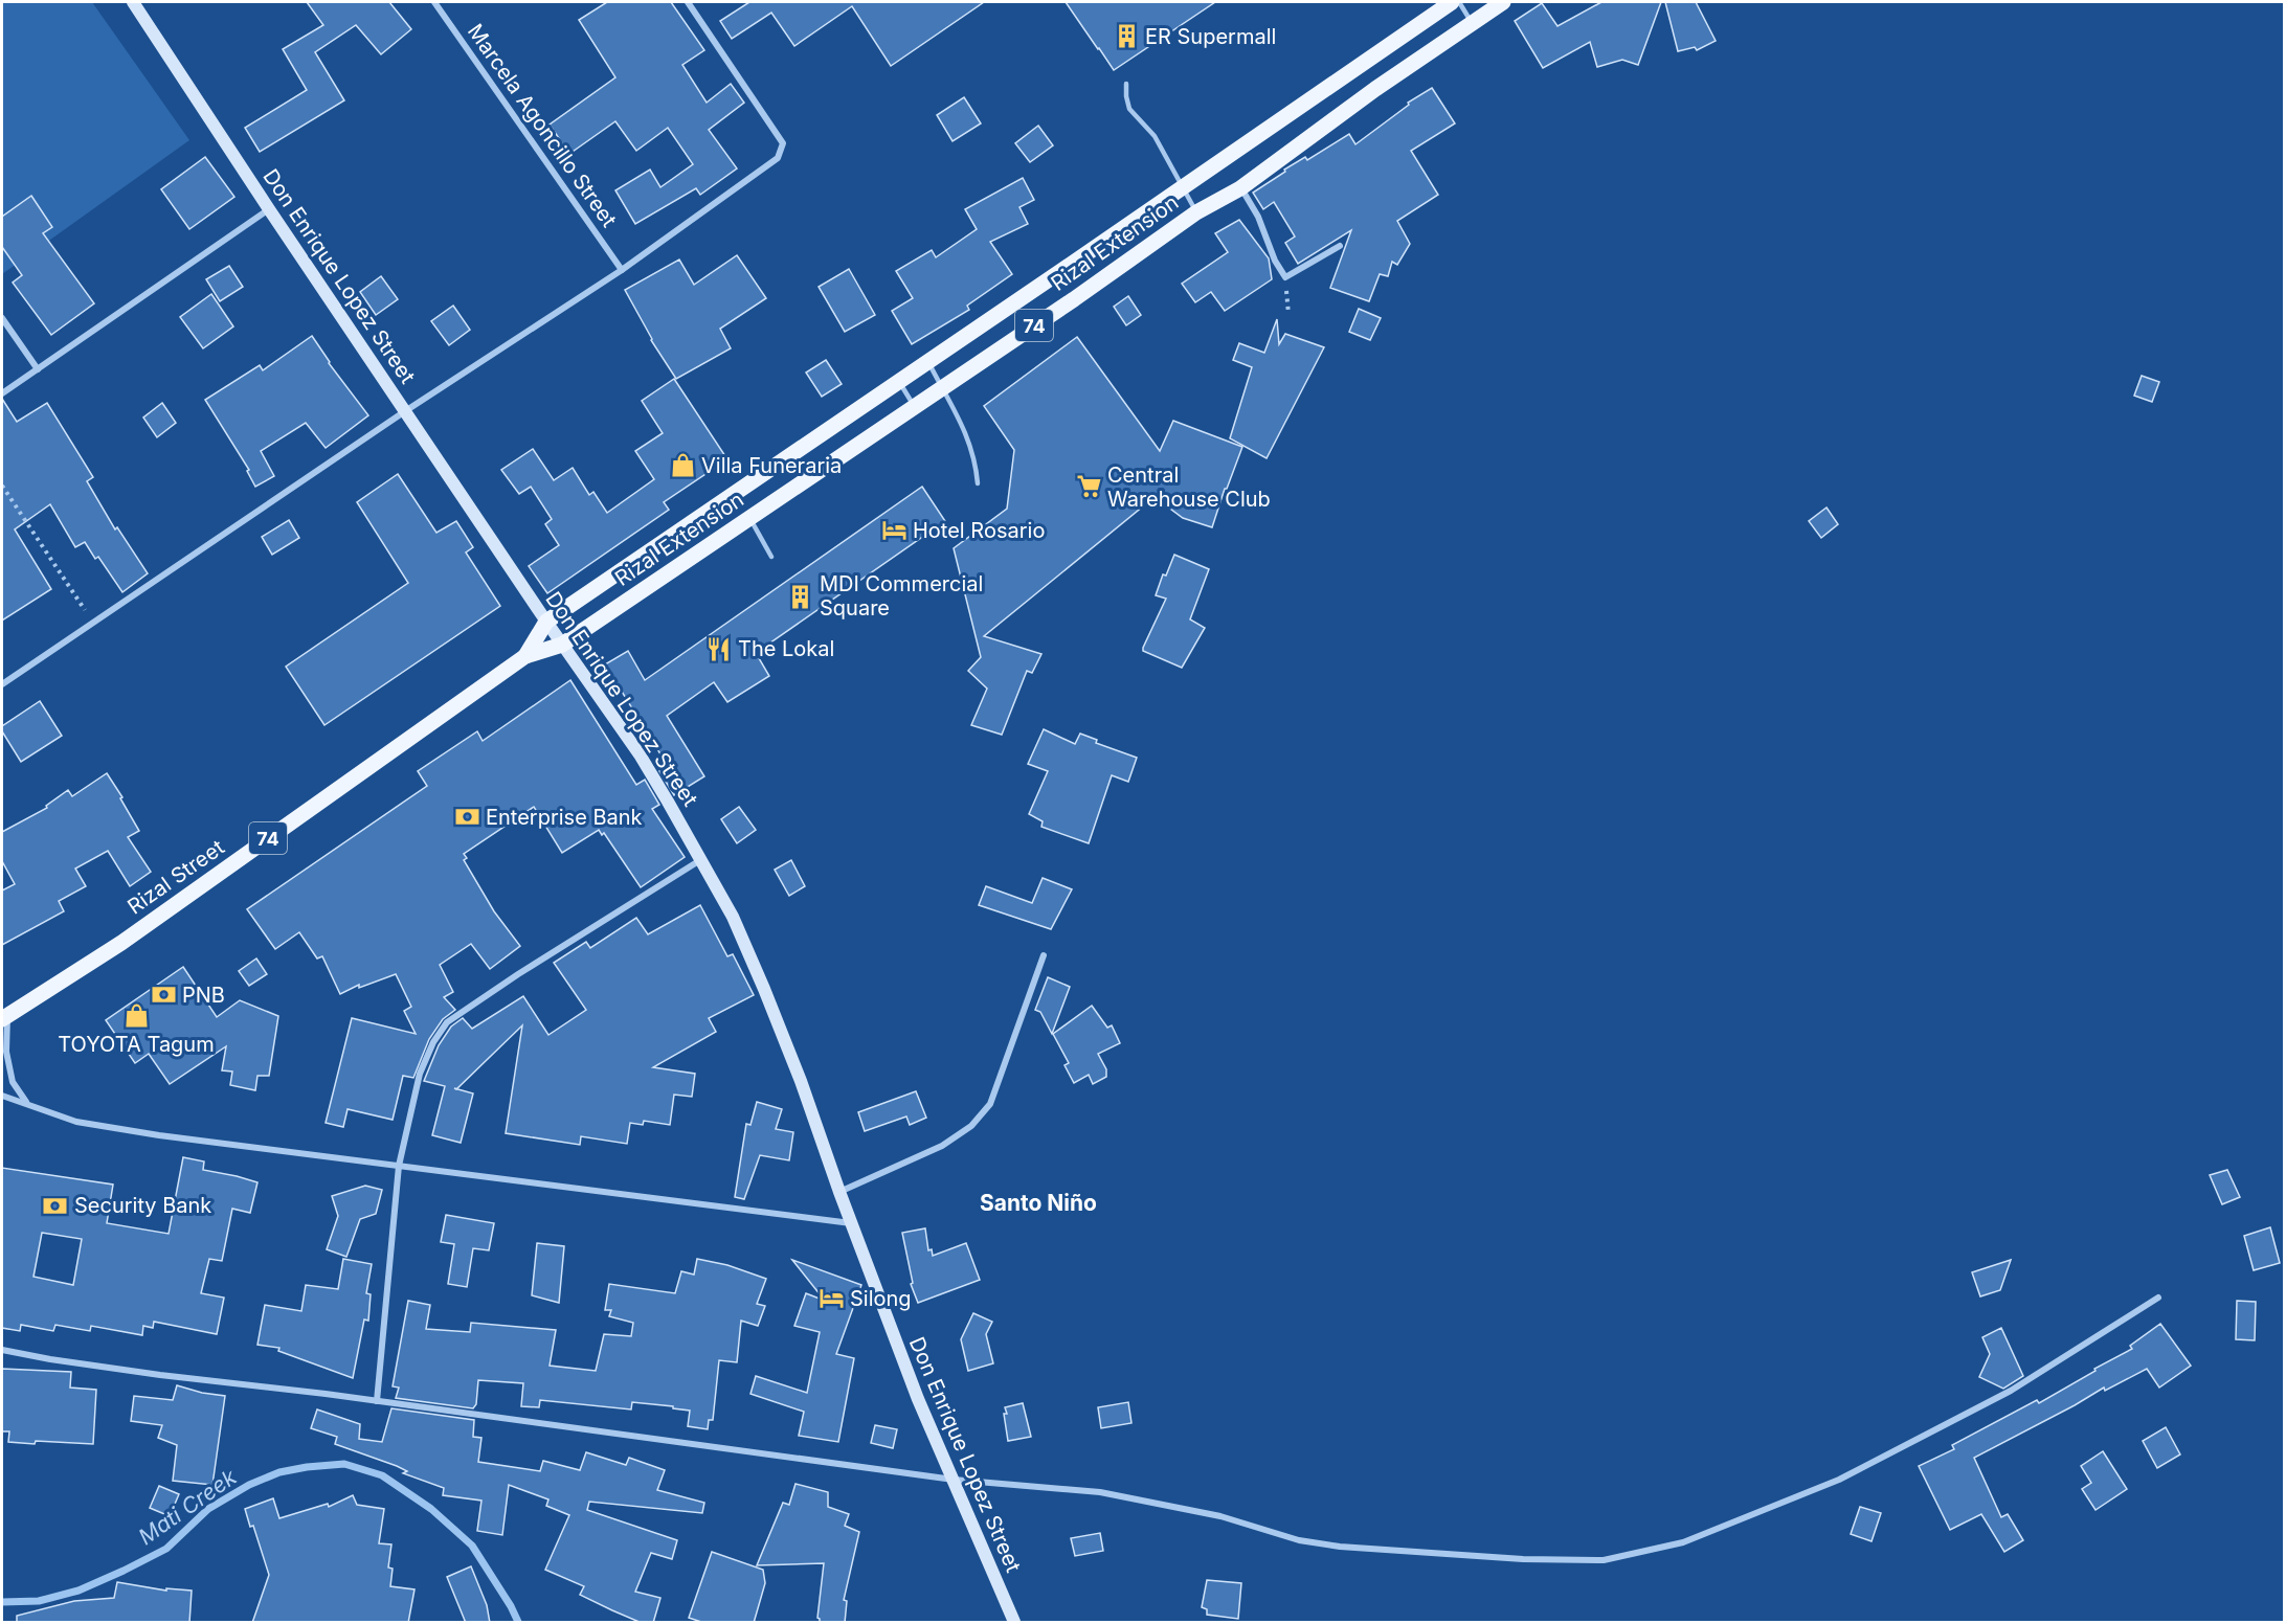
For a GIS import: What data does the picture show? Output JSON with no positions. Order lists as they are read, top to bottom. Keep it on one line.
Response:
{"streets":{"main road":["Rizal Extension","74","Rizal Street"],"street":["Marcela Agoncillo Street","Don Enrique Lopez Street"]},"crossings":[["Rizal Extension","Don Enrique Lopez Street"],["Rizal Extension","Rizal Street"],["Don Enrique Lopez Street","Rizal Street"]],"districts":["Santo Niño"],"water":["Mati Creek"],"places":{"building":["ER Supermall","MDI Commercial Square"],"shop":["Villa Funeraria","TOYOTA Tagum"],"supermarket":["Central Warehouse Club"],"hotel":["Hotel Rosario","Silong"],"restaurant":["The Lokal"],"bank":["Enterprise Bank","PNB","Security Bank"]}}
